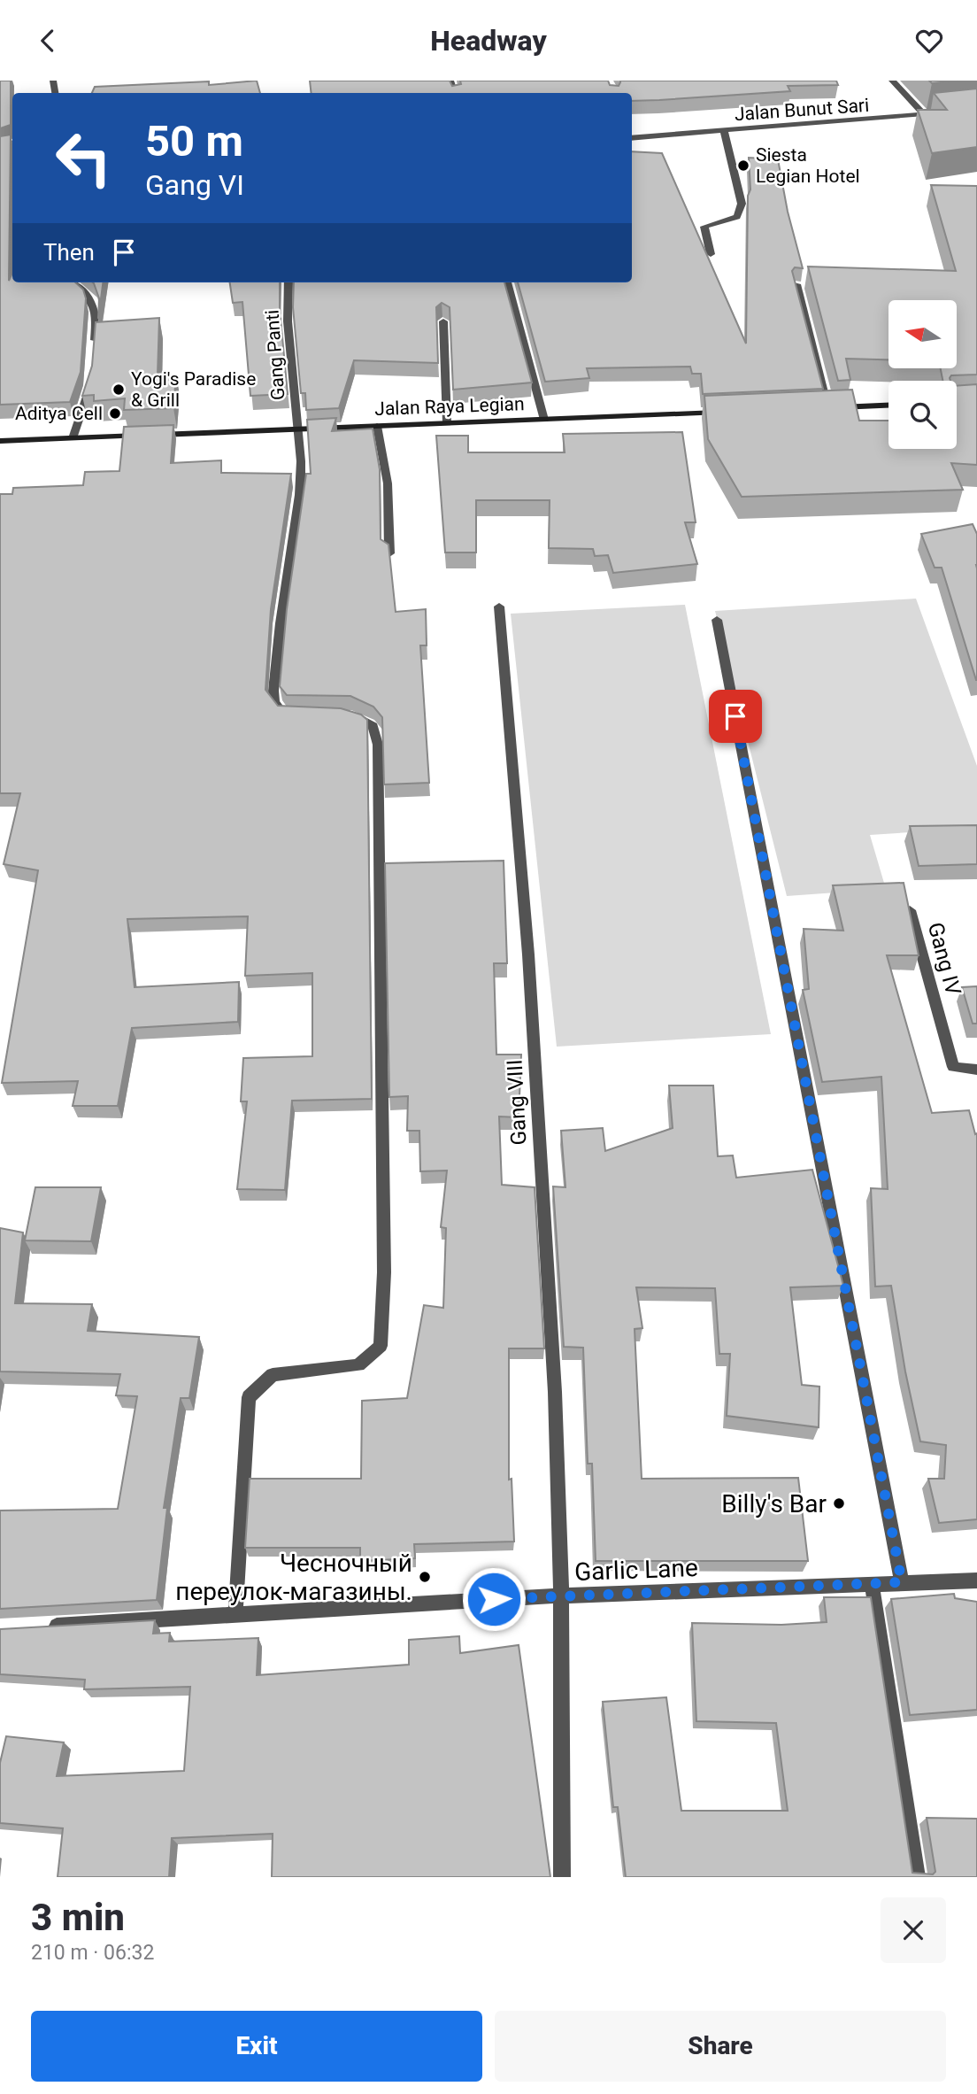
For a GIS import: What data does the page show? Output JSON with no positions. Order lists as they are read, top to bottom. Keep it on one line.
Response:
{"streets":{"main road":["Jalan Raya Legian"],"street":["Jalan Bunut Sari","Gang Panti","Gang IV","Gang VIII","Garlic Lane"]},"crossings":[["Gang Panti","Jalan Raya Legian"],["Gang VIII","Garlic Lane"]],"places":["Siesta Legian Hotel","Yogi's Paradise & Grill","Aditya Cell","Billy's Bar","Чесночный переулок-магазины."],"north":"left","page":{"header":"Headway","turn":["50 m","Gang VI"],"then":"Then","heading":["3 min","210 m · 06:32"],"buttons":["Exit","Share"]}}
